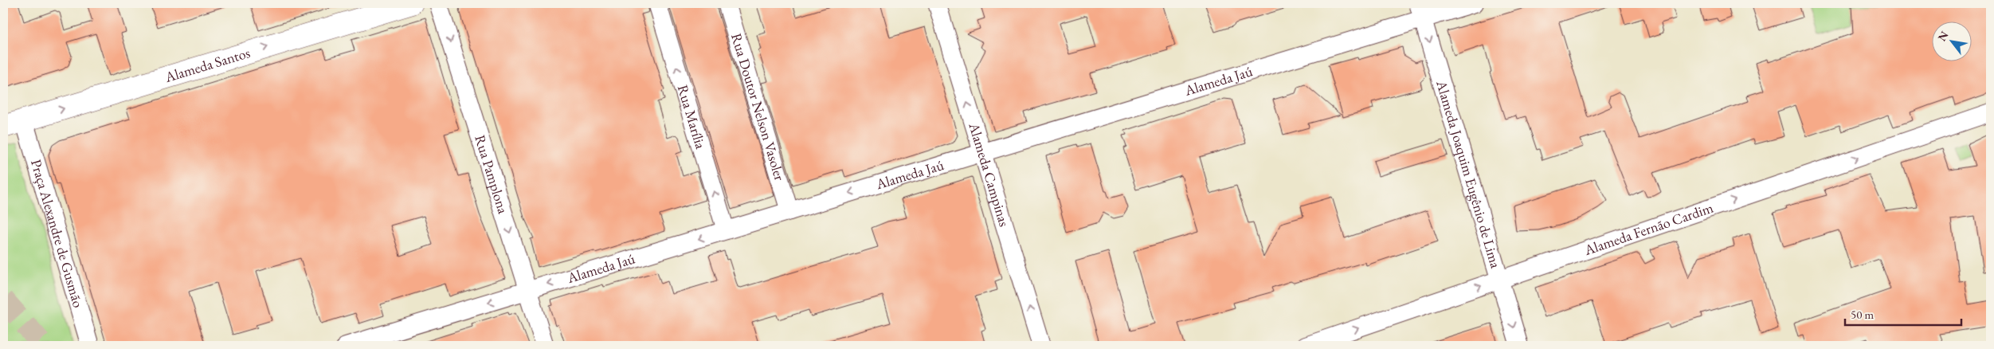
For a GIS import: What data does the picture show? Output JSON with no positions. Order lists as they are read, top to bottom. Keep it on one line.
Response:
{"streets":{"street":["Alameda Santos","Alameda Jaú","Rua Doutor Nelson Vasoler","Rua Marília","Rua Pamplona","Alameda Campinas","Alameda Joaquim Eugênio de Lima","Alameda Fernão Cardim","Praça Alexandre de Gusmão"]},"crossings":[["Alameda Santos","Praça Alexandre de Gusmão"],["Alameda Jaú","Rua Doutor Nelson Vasoler"],["Alameda Jaú","Rua Marília"],["Alameda Jaú","Rua Pamplona"],["Alameda Jaú","Alameda Campinas"],["Alameda Jaú","Alameda Joaquim Eugênio de Lima"],["Alameda Joaquim Eugênio de Lima","Alameda Fernão Cardim"]],"one_way":["Alameda Santos","Alameda Jaú","Rua Marília","Rua Pamplona","Alameda Campinas","Alameda Joaquim Eugênio de Lima","Alameda Fernão Cardim"],"scale_bar":"50 m","north":"top left"}
